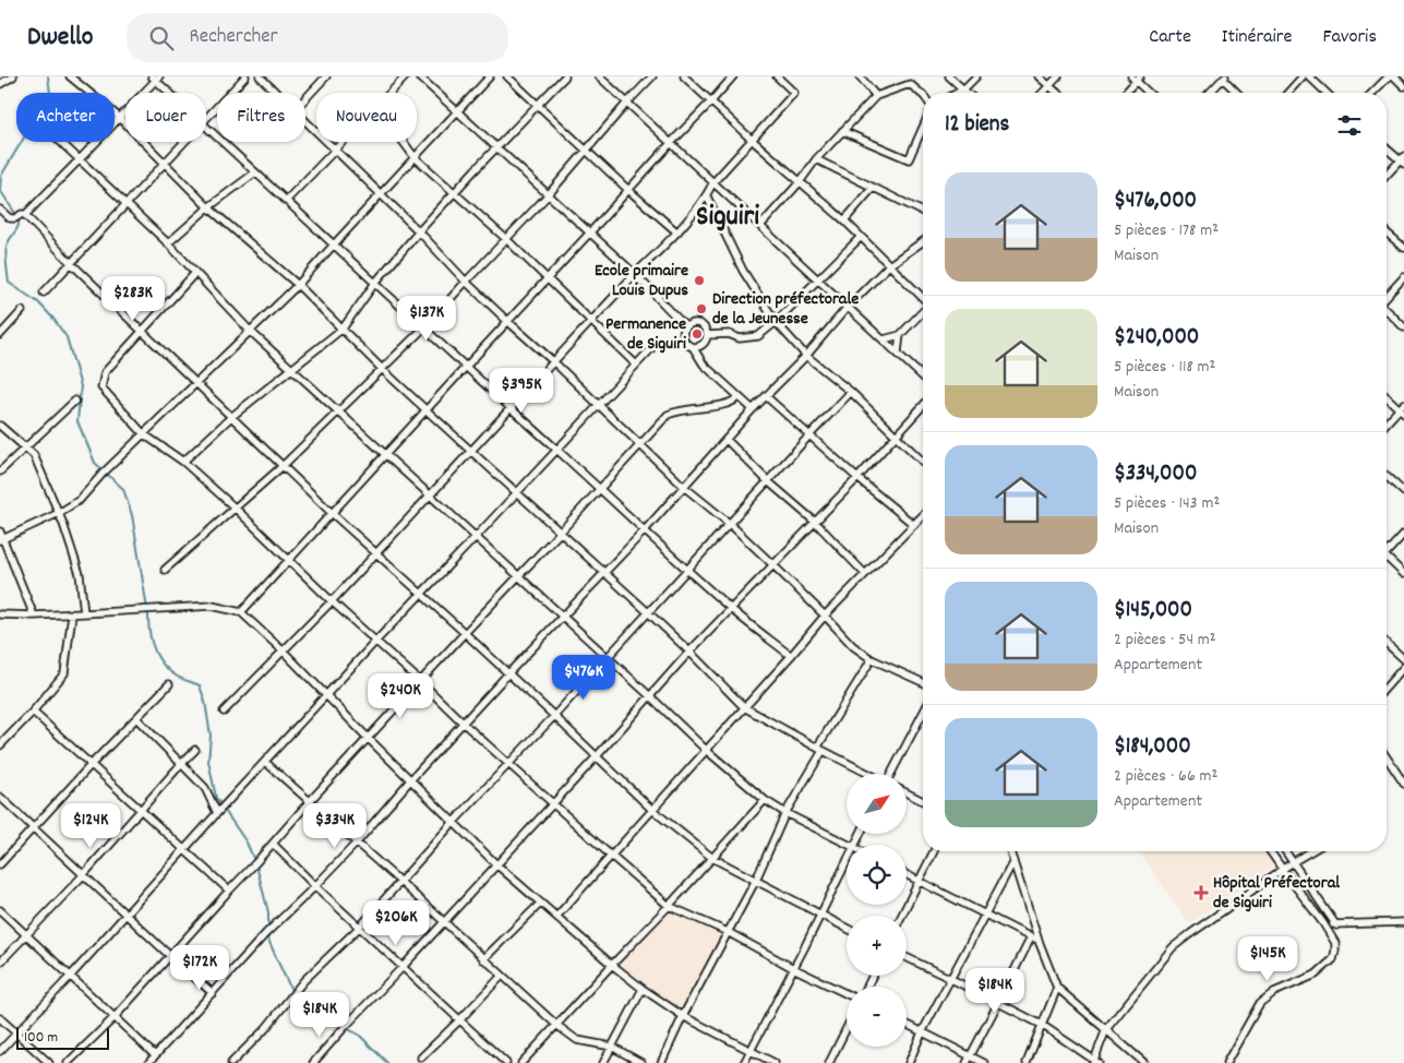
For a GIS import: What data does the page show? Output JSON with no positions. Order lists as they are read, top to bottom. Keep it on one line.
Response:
{"districts":["Siguiri"],"places":{"other":["Ecole primaire Louis Dupus","Direction préfectorale de la Jeunesse","Permanence de Siguiri"],"health":["Hôpital Préfectoral de Siguiri"]},"scale_bar":"100 m","north":"top right","page":{"header":"Dwello","search":"Rechercher","nav":["Carte","Itinéraire","Favoris"],"chip":["Acheter","Louer","Filtres","Nouveau"],"heading":"12 biens","list":[{"name":"$476,000","note":"5 pièces · 178 m² · Maison"},{"name":"$240,000","note":"5 pièces · 118 m² · Maison"},{"name":"$334,000","note":"5 pièces · 143 m² · Maison"},{"name":"$145,000","note":"2 pièces · 54 m² · Appartement"},{"name":"$184,000","note":"2 pièces · 66 m² · Appartement"}],"price":["$283K","$137K","$395K","$476K","$240K","$124K","$334K","$206K","$145K","$172K","$184K","$184K"],"map_buttons":["+","−"],"scale":"100 m"}}
